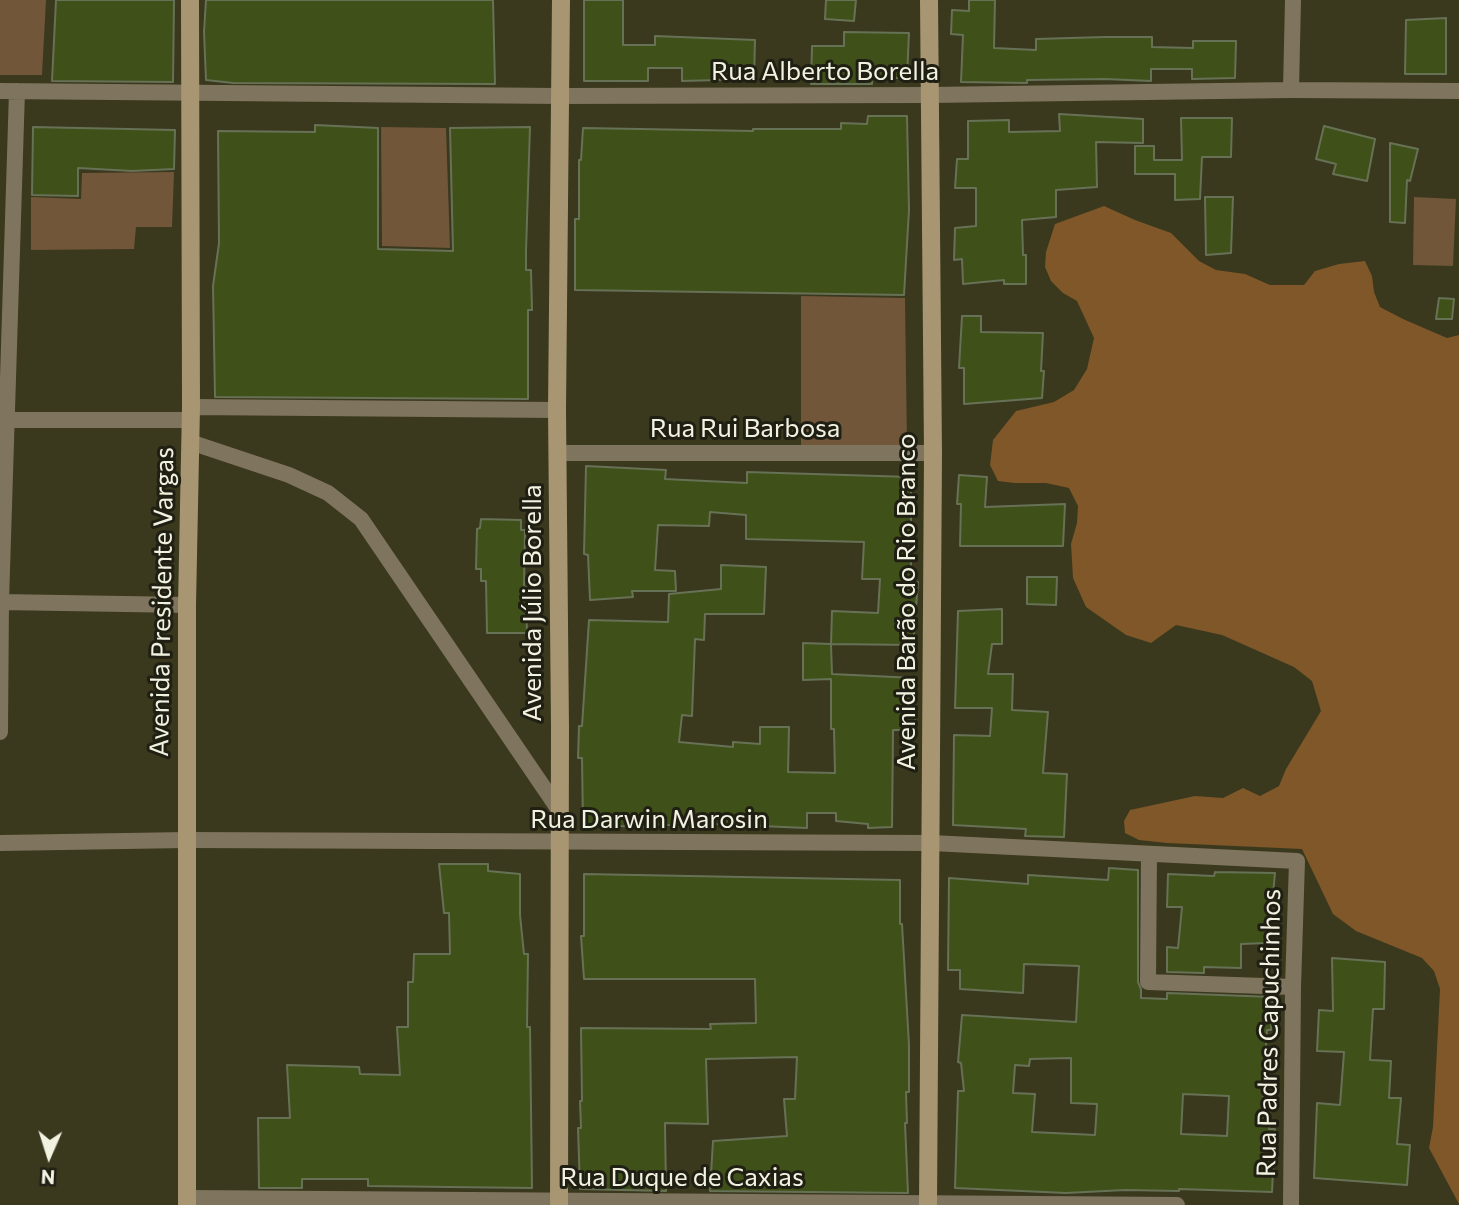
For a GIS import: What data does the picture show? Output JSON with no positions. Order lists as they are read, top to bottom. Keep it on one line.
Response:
{"streets":{"main road":["Avenida Presidente Vargas","Avenida Barão do Rio Branco","Avenida Júlio Borella"],"street":["Rua Alberto Borella","Rua Rui Barbosa","Rua Darwin Marosin","Rua Padres Capuchinhos","Rua Duque de Caxias"]},"crossings":[["Rua Alberto Borella","Avenida Presidente Vargas"],["Rua Alberto Borella","Avenida Barão do Rio Branco"],["Rua Alberto Borella","Avenida Júlio Borella"],["Rua Rui Barbosa","Avenida Barão do Rio Branco"],["Rua Rui Barbosa","Avenida Júlio Borella"],["Avenida Presidente Vargas","Rua Darwin Marosin"],["Avenida Presidente Vargas","Rua Duque de Caxias"],["Avenida Barão do Rio Branco","Rua Darwin Marosin"],["Avenida Barão do Rio Branco","Rua Duque de Caxias"],["Avenida Júlio Borella","Rua Darwin Marosin"],["Avenida Júlio Borella","Rua Duque de Caxias"],["Rua Darwin Marosin","Rua Padres Capuchinhos"]],"north":"bottom"}
